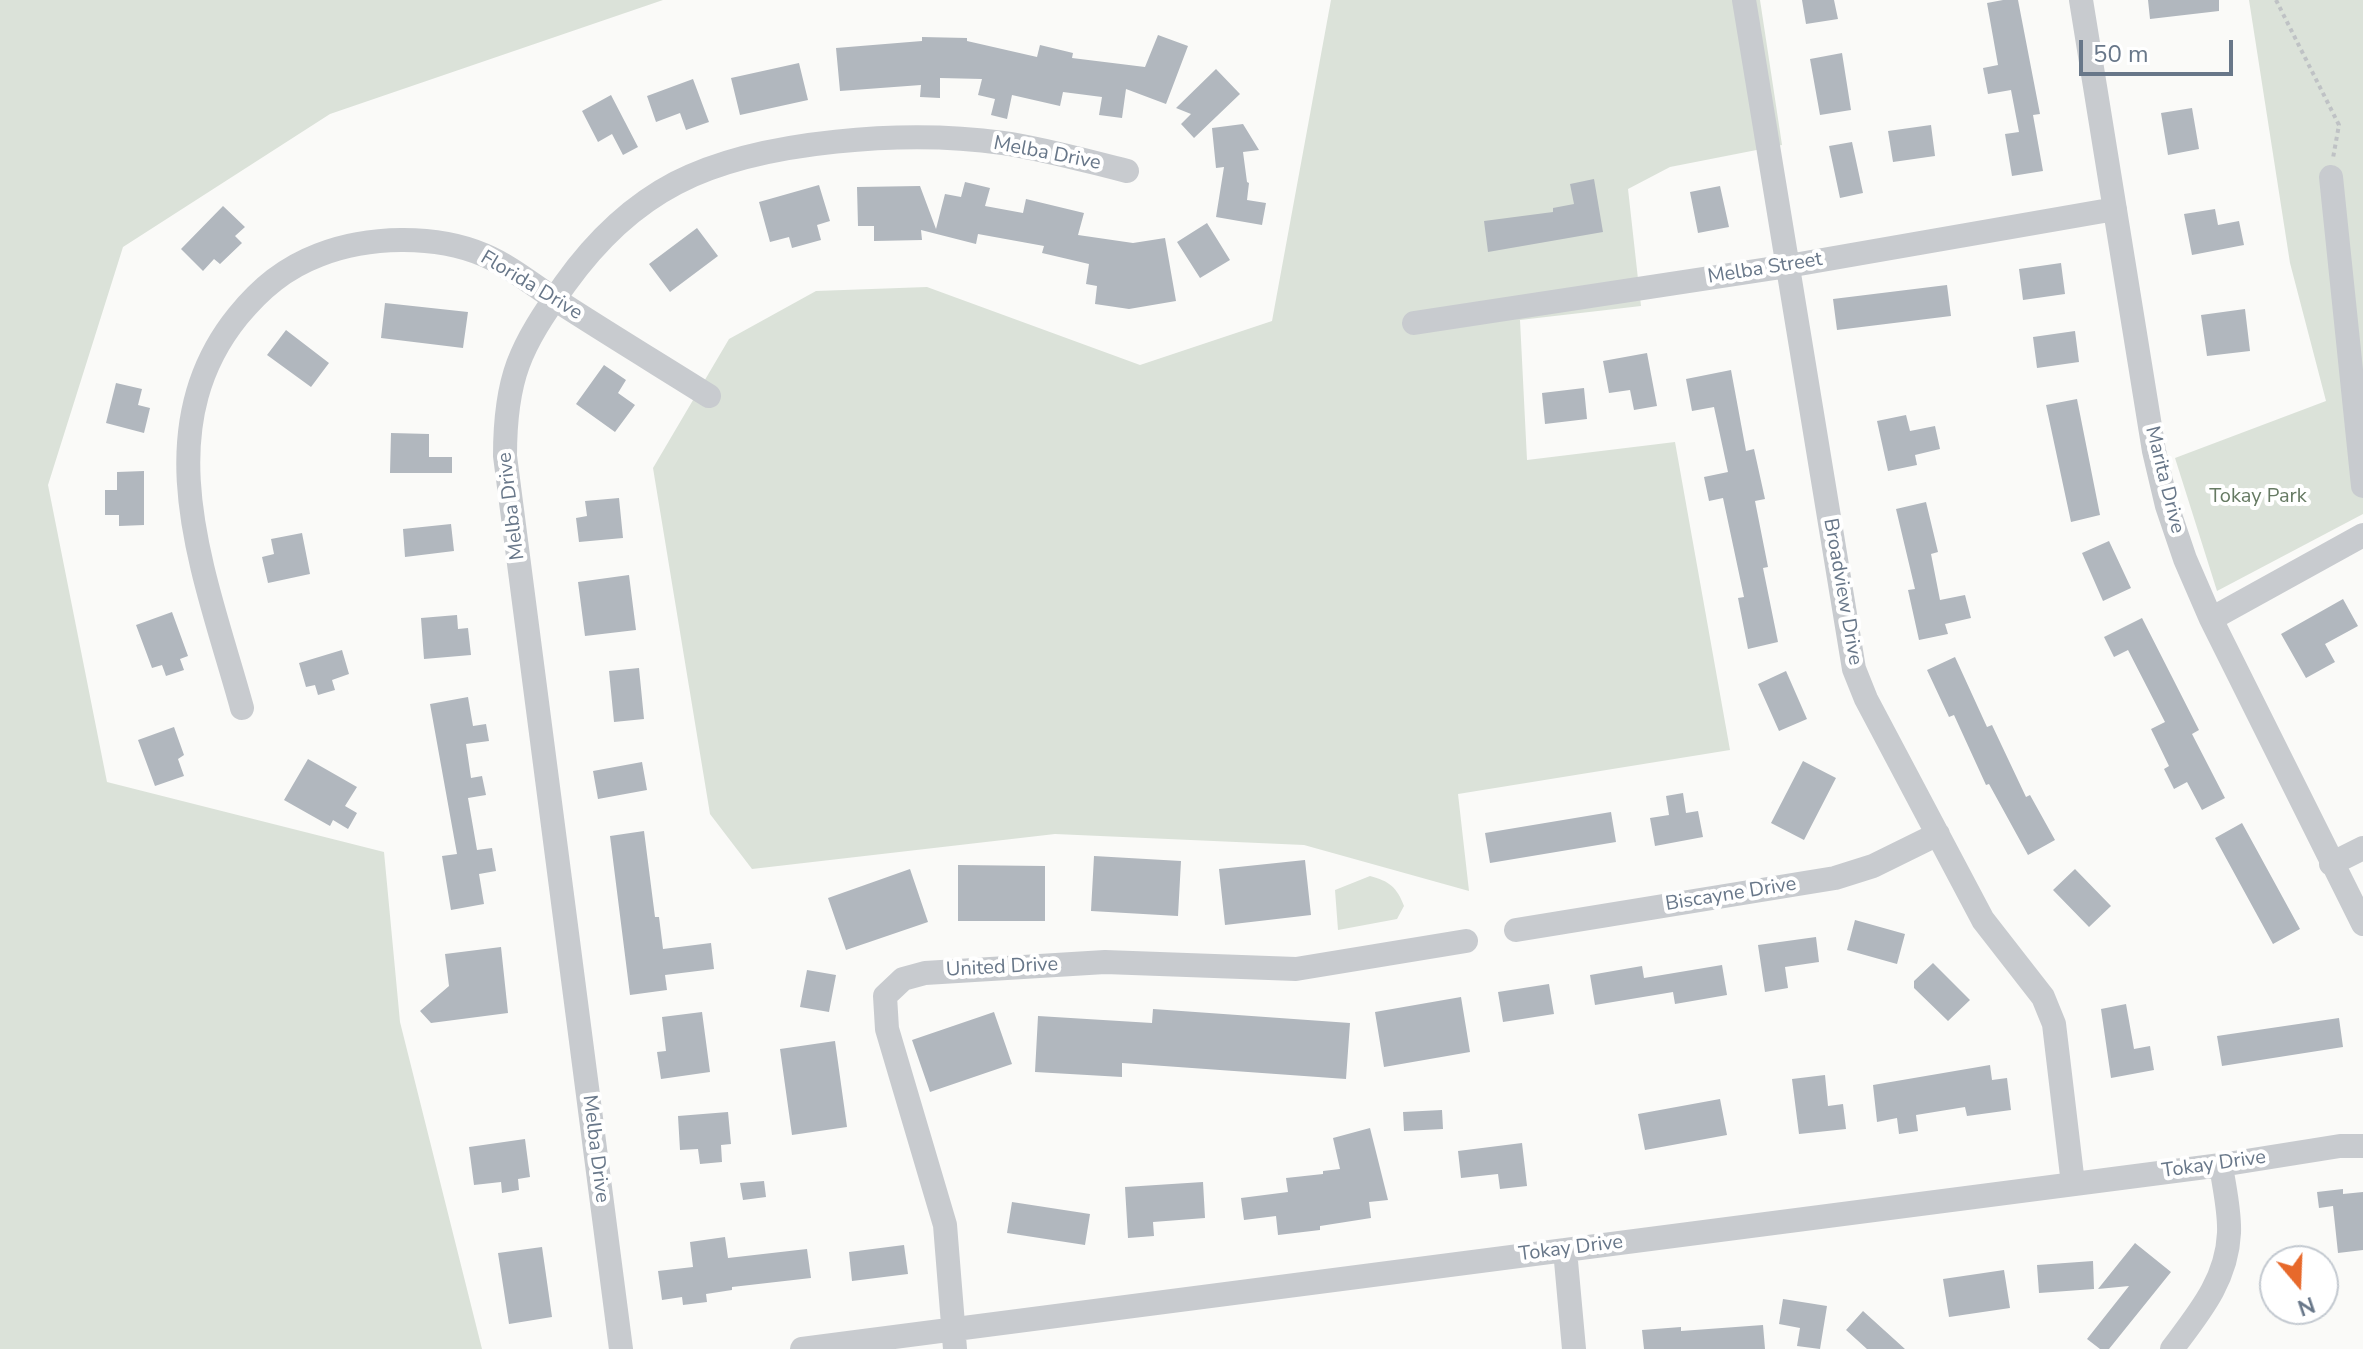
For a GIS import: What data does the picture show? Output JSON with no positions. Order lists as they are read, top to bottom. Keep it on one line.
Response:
{"streets":{"street":["Melba Drive","Melba Street","Florida Drive","Marita Drive","Broadview Drive","Biscayne Drive","United Drive","Tokay Drive"]},"crossings":[["Melba Drive","Florida Drive"],["Melba Street","Marita Drive"],["Melba Street","Broadview Drive"],["Broadview Drive","Biscayne Drive"],["Broadview Drive","Tokay Drive"],["United Drive","Tokay Drive"]],"parks":["Tokay Park"],"scale_bar":"50 m","north":"bottom"}
